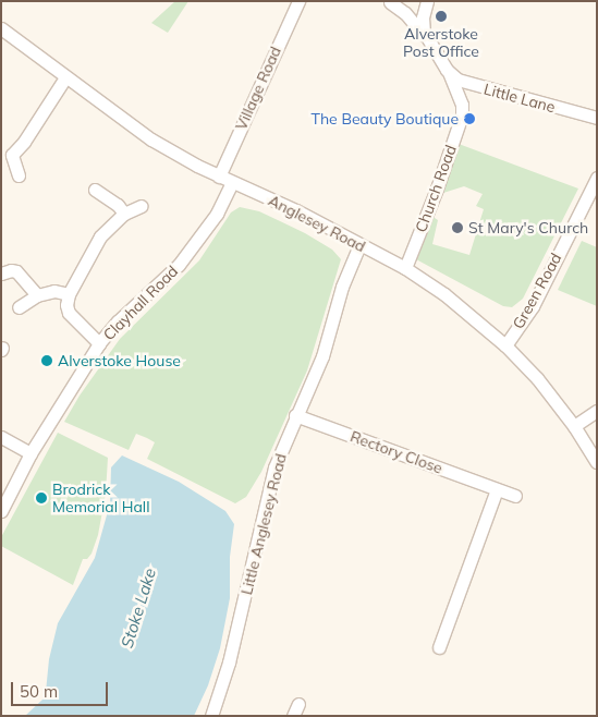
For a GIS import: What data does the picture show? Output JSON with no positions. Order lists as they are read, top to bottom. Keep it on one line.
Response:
{"streets":{"street":["Village Road","Little Lane","Church Road","Anglesey Road","Green Road","Clayhall Road","Rectory Close","Little Anglesey Road"]},"crossings":[["Village Road","Anglesey Road"],["Little Lane","Church Road"],["Church Road","Anglesey Road"],["Anglesey Road","Green Road"],["Anglesey Road","Clayhall Road"],["Anglesey Road","Little Anglesey Road"],["Rectory Close","Little Anglesey Road"]],"water":["Stoke Lake"],"places":["Alverstoke Post Office","The Beauty Boutique","St Mary's Church","Alverstoke House","Brodrick Memorial Hall"],"scale_bar":"50 m"}
